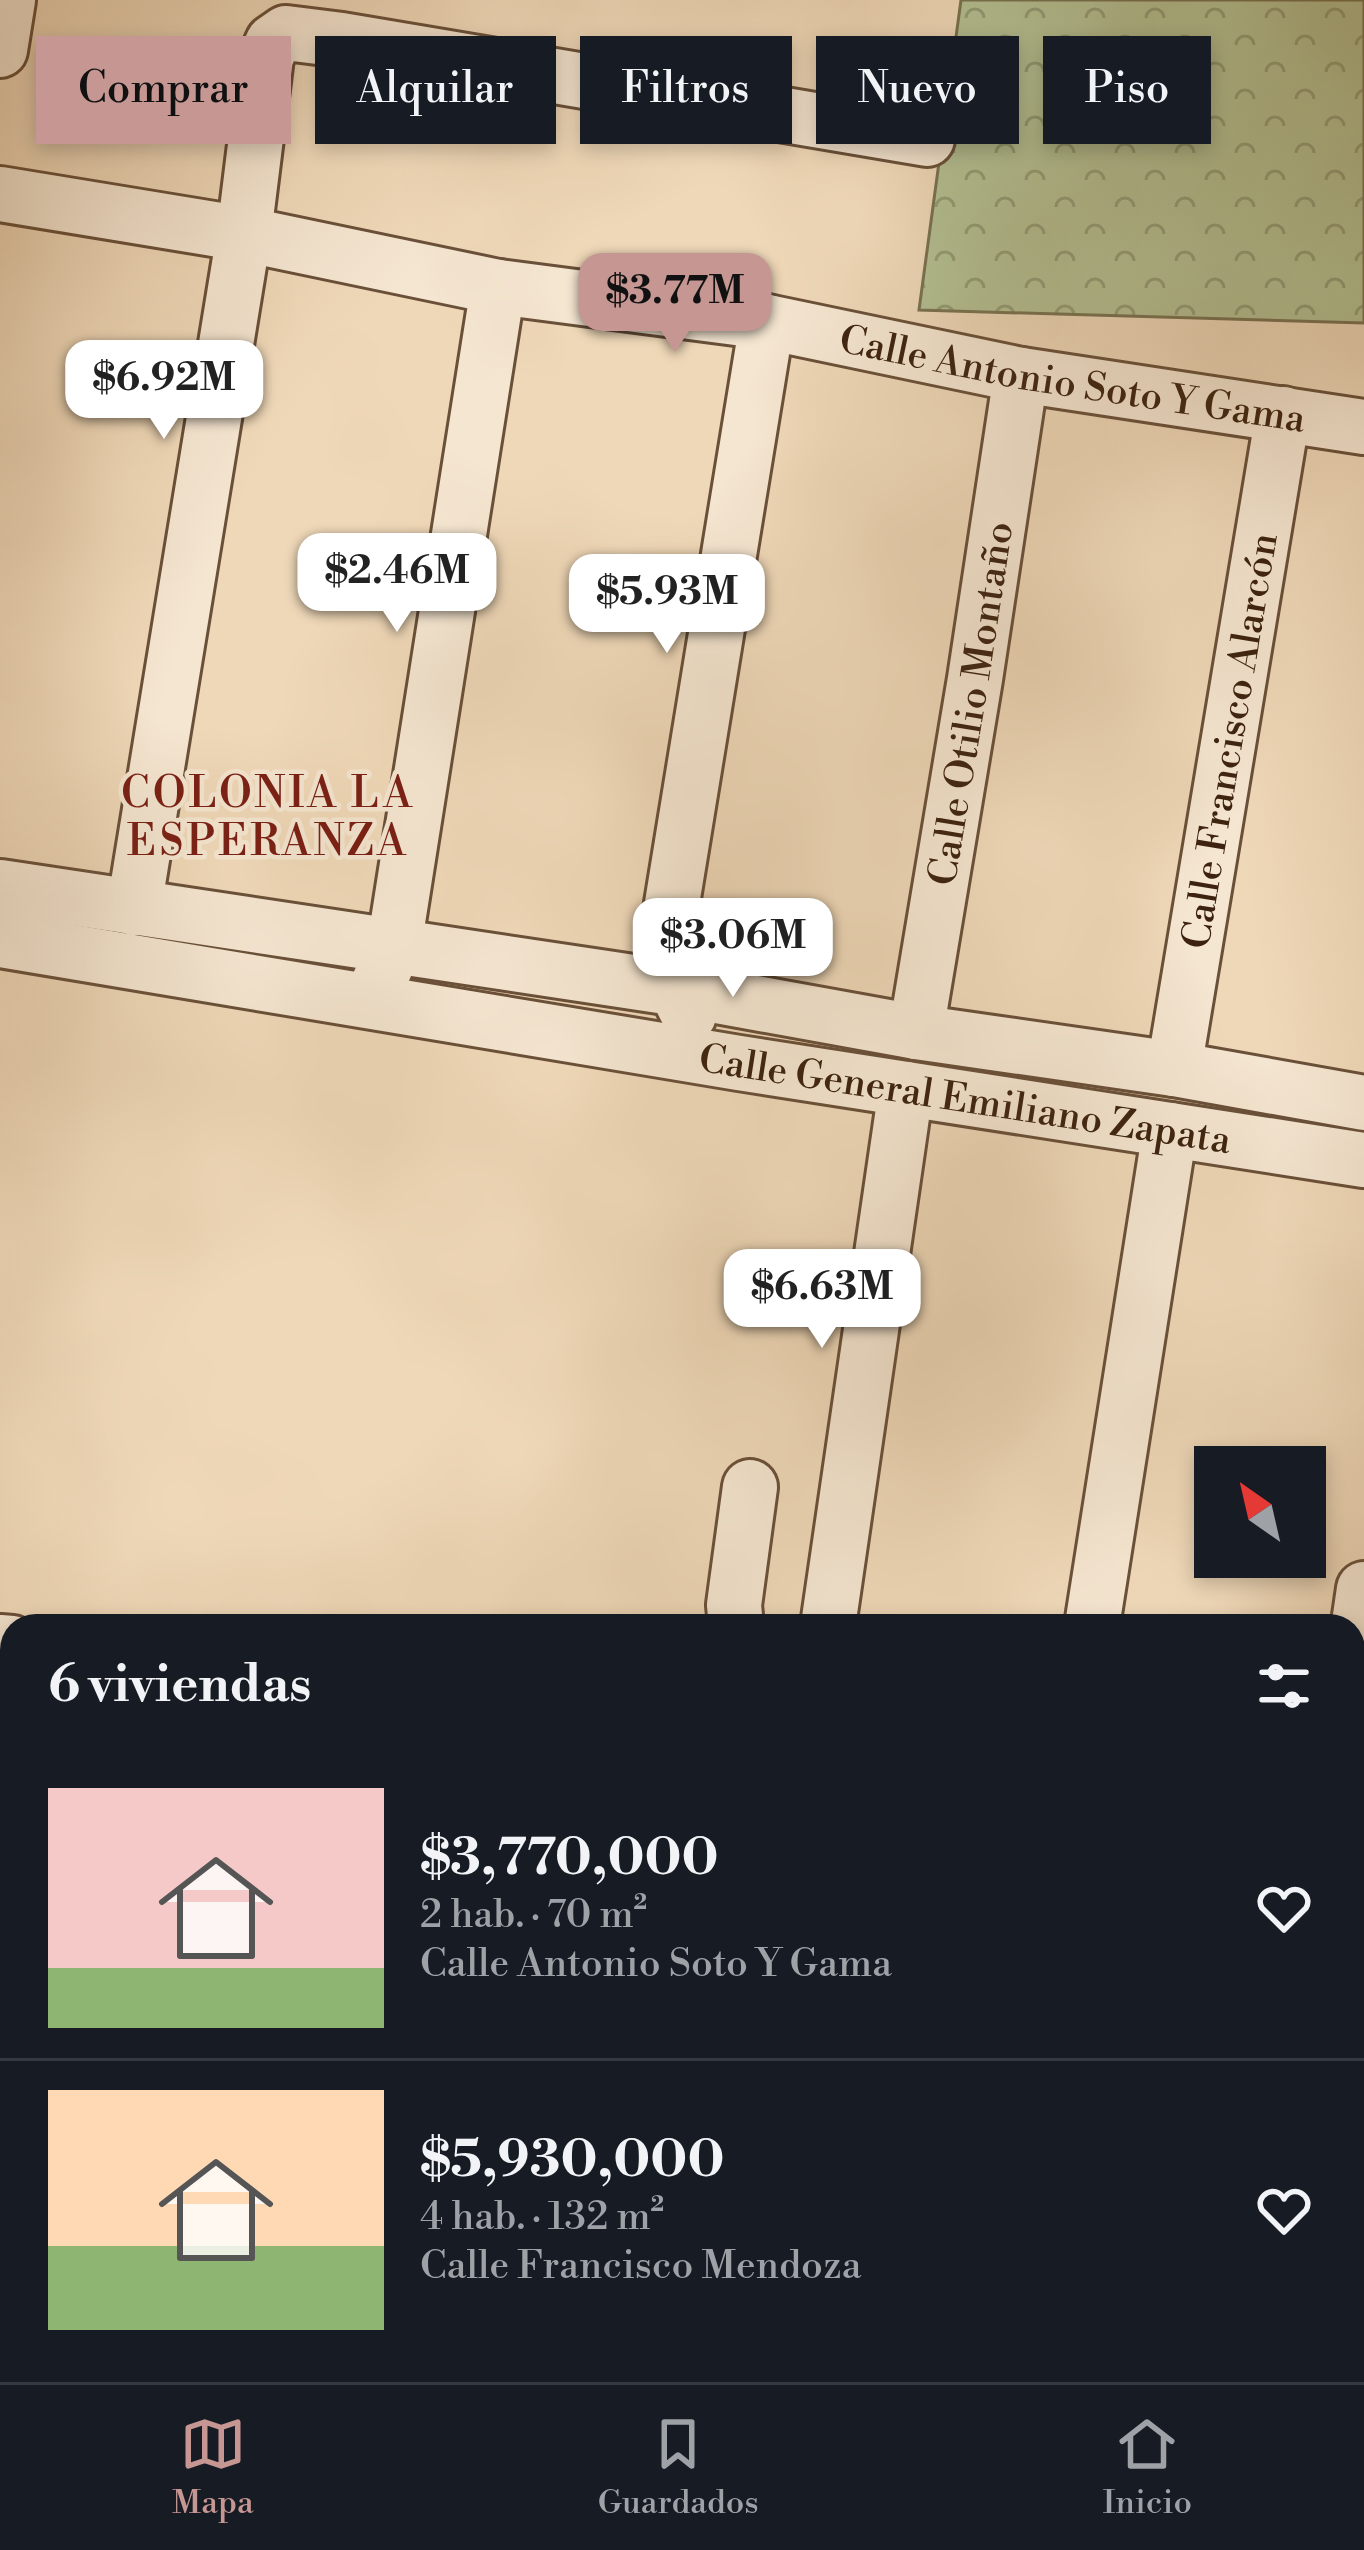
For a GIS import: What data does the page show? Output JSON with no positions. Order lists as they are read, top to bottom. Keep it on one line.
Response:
{"streets":{"street":["Calle Antonio Soto Y Gama","Calle Otilio Montaño","Calle Francisco Alarcón","Calle General Emiliano Zapata"]},"crossings":[["Calle Antonio Soto Y Gama","Calle Otilio Montaño"],["Calle Antonio Soto Y Gama","Calle Francisco Alarcón"],["Calle Otilio Montaño","Calle General Emiliano Zapata"],["Calle Francisco Alarcón","Calle General Emiliano Zapata"]],"districts":["COLONIA LA ESPERANZA"],"north":"top left","page":{"chip":["Comprar","Alquilar","Filtros","Nuevo","Piso"],"price":["$3.77M","$6.92M","$2.46M","$5.93M","$3.06M","$6.63M"],"heading":"6 viviendas","list":[{"name":"$3,770,000","note":"2 hab. · 70 m² · Calle Antonio Soto Y Gama"},{"name":"$5,930,000","note":"4 hab. · 132 m² · Calle Francisco Mendoza"}],"tabs":["Mapa","Guardados","Inicio"]}}
